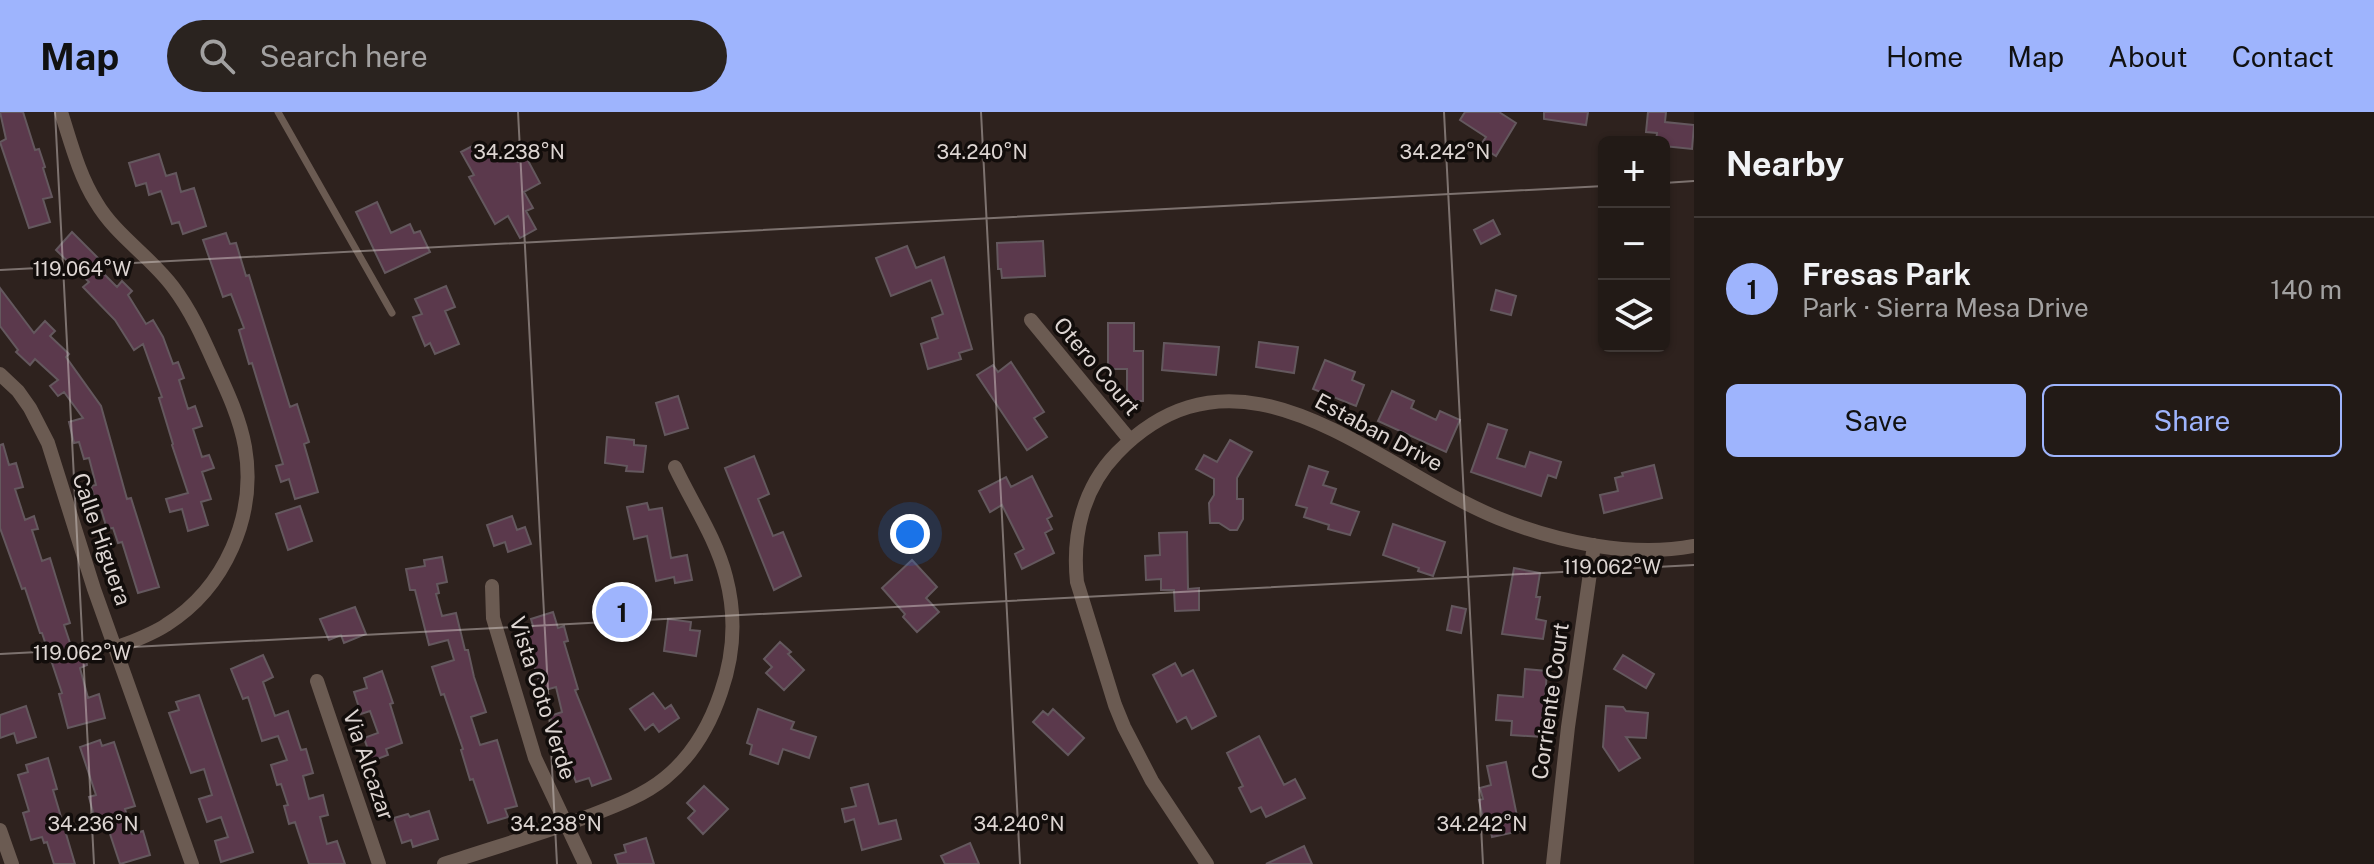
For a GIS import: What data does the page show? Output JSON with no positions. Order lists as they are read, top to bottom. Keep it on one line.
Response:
{"streets":{"street":["Otero Court","Estaban Drive","Calle Higuera","Vista Coto Verde","Corriente Court","Via Alcazar"]},"crossings":[["Otero Court","Estaban Drive"],["Estaban Drive","Corriente Court"]],"page":{"header":"Map","search":"Search here","nav":["Home","Map","About","Contact"],"heading":"Nearby","map_buttons":["+","−"],"list":[{"mark":"1","name":"Fresas Park","note":"Park · Sierra Mesa Drive","value":"140 m"}],"buttons":["Save","Share"],"pins":"1"},"coordinates":["34.238°N","34.240°N","34.242°N","119.064°W","119.062°W","34.236°N"]}
